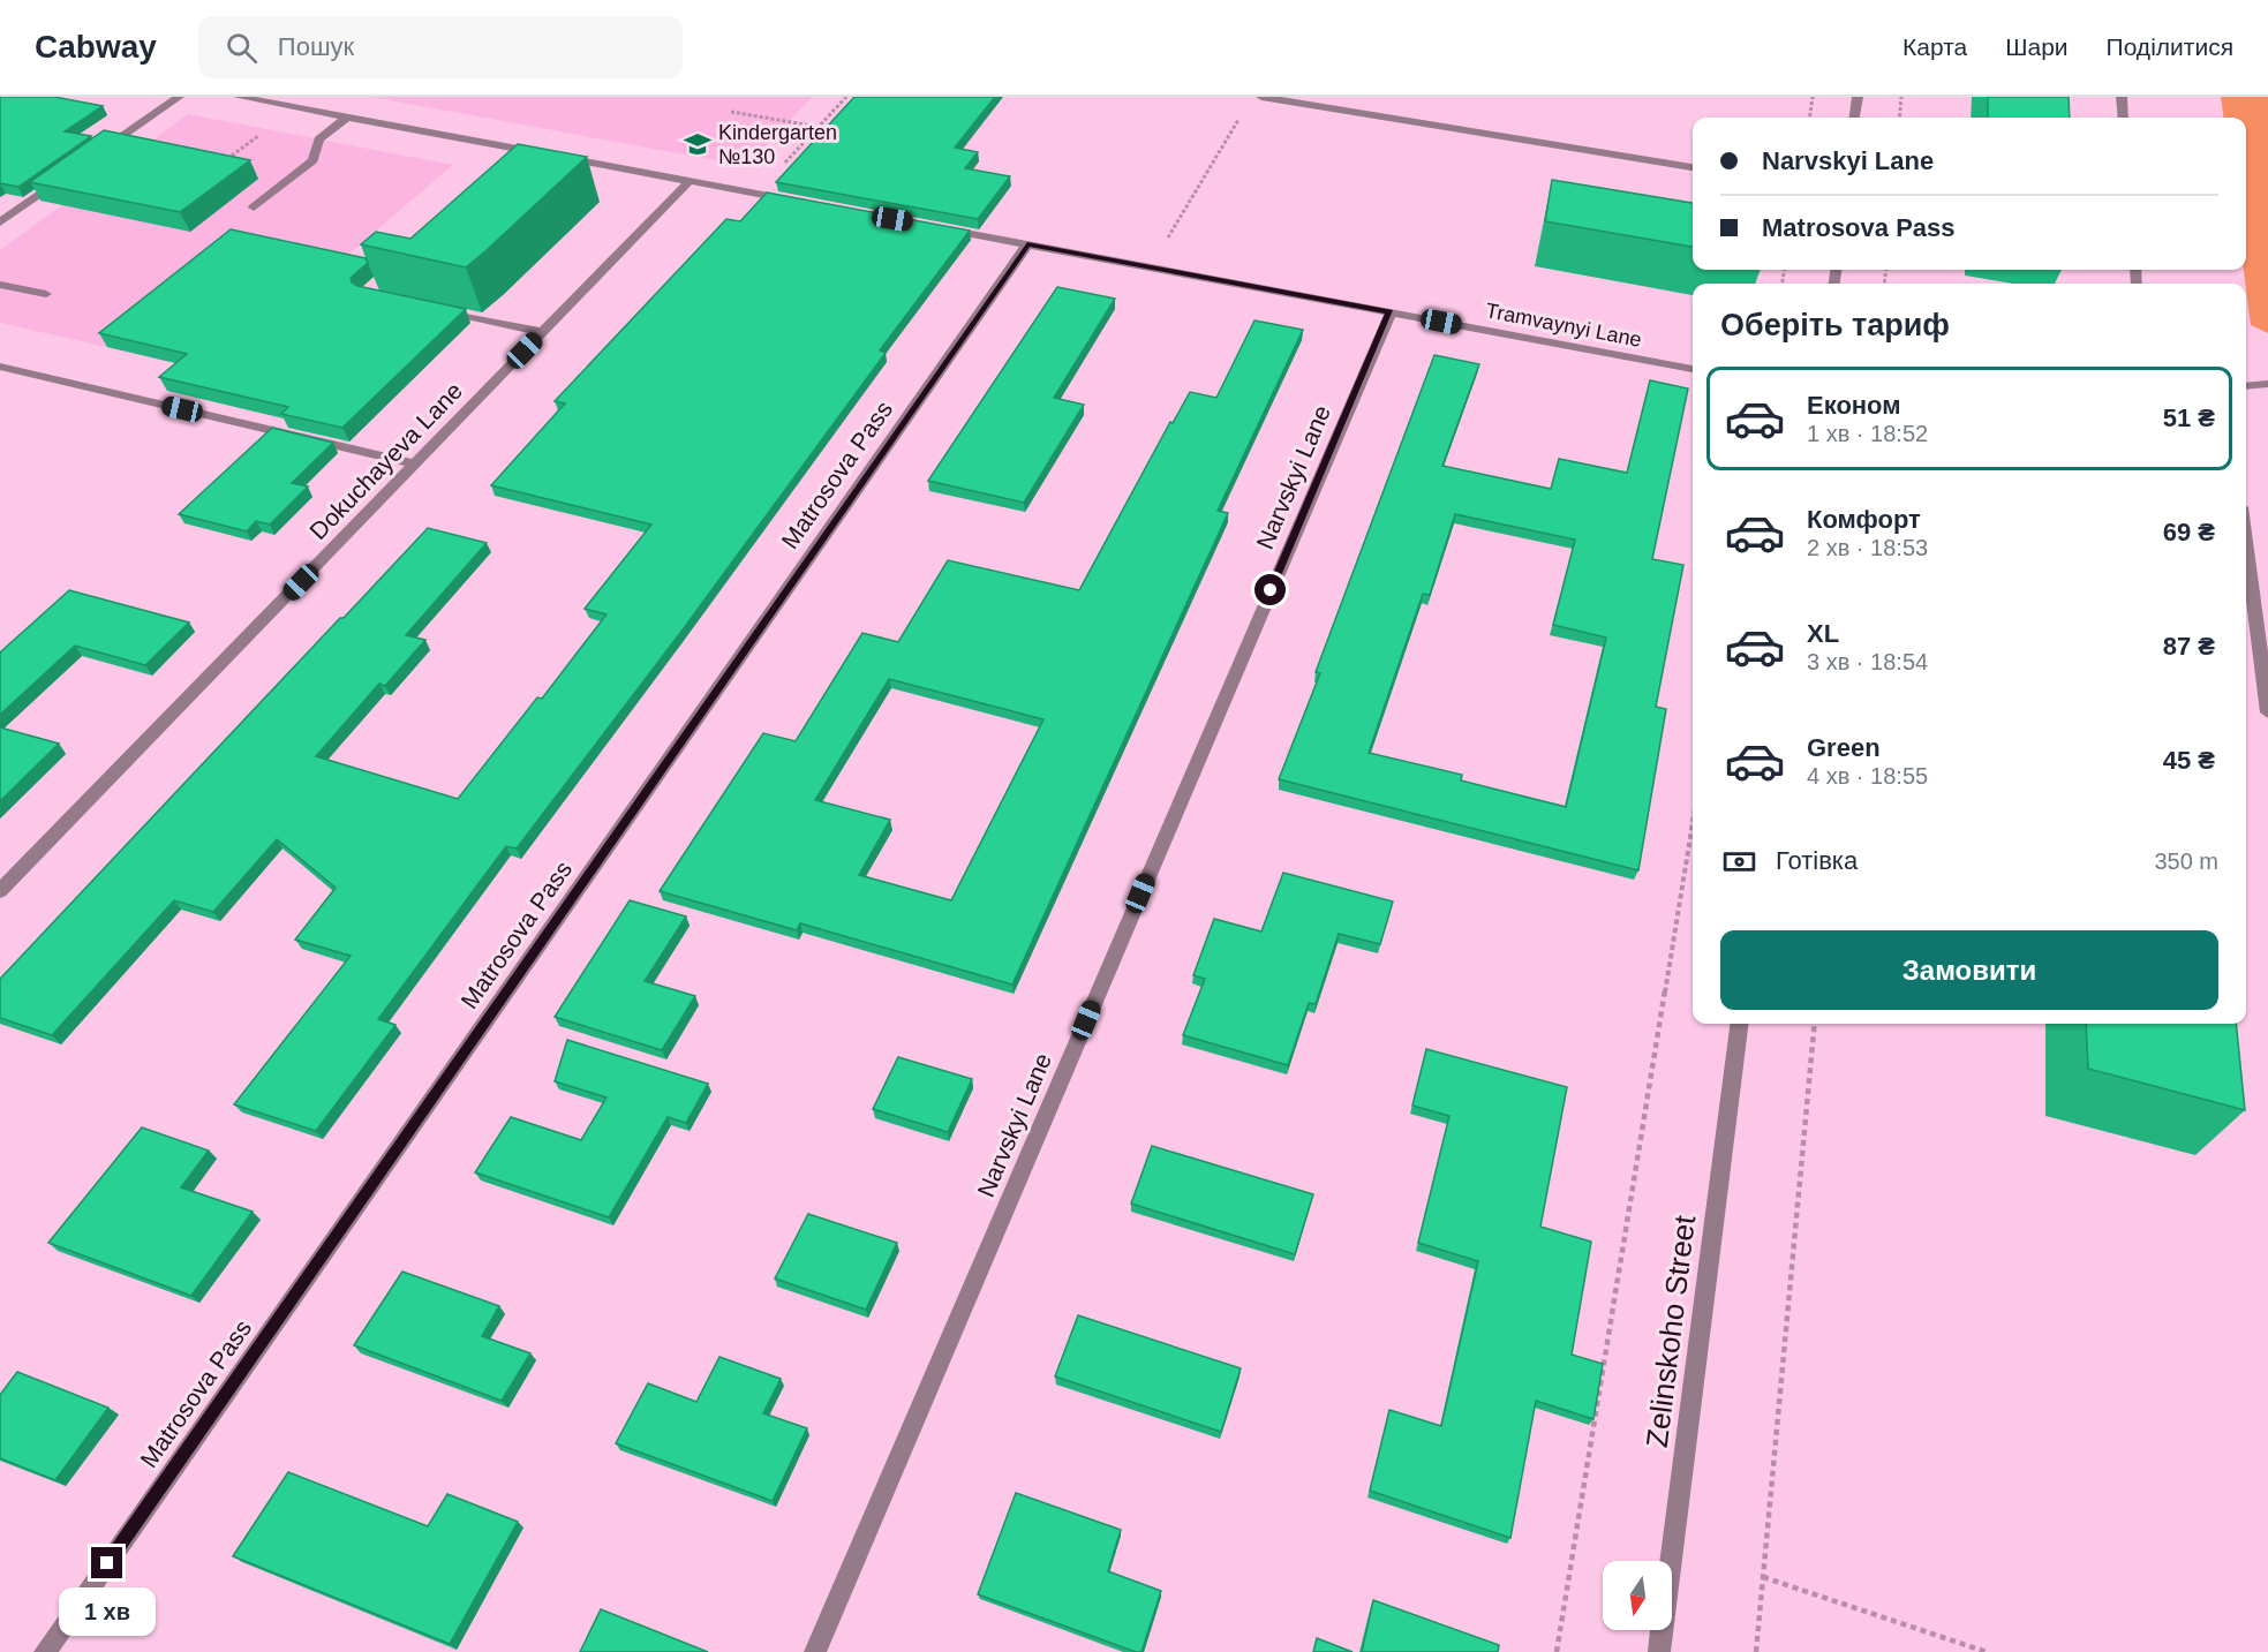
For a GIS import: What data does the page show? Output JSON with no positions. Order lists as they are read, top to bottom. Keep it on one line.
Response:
{"streets":{"street":["Tramvaynyi Lane","Dokuchayeva Lane","Matrosova Pass","Narvskyi Lane","Zelinskoho Street"]},"crossings":[["Tramvaynyi Lane","Matrosova Pass"],["Tramvaynyi Lane","Narvskyi Lane"]],"places":{"school or university":["Kindergarten №130"]},"north":"bottom","page":{"header":"Cabway","search":"Пошук","nav":["Карта","Шари","Поділитися"],"banner":["Narvskyi Lane","Matrosova Pass"],"heading":"Оберіть тариф","list":[{"name":"Економ","note":"1 хв · 18:52","value":"51 ₴"},{"name":"Комфорт","note":"2 хв · 18:53","value":"69 ₴"},{"name":"XL","note":"3 хв · 18:54","value":"87 ₴"},{"name":"Green","note":"4 хв · 18:55","value":"45 ₴"}],"pay":["Готівка","350 m"],"buttons":"Замовити","bubble":"1 хв"}}
